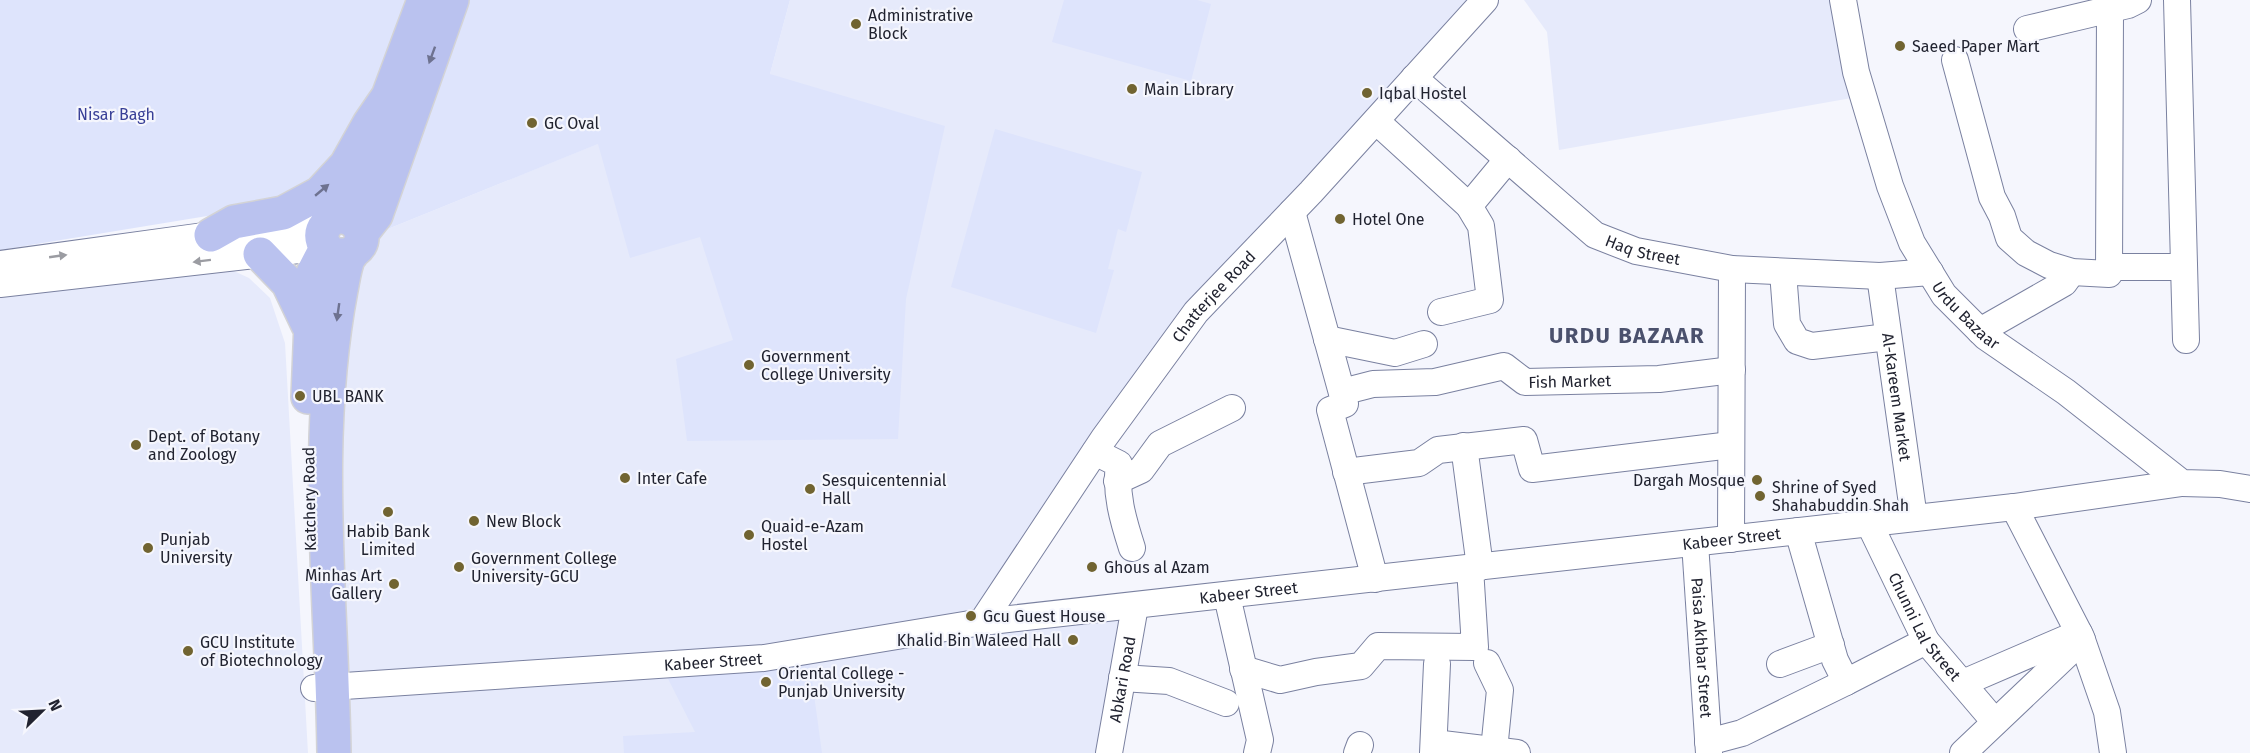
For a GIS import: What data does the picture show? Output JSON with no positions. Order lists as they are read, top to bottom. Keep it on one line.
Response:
{"streets":{"main road":["Katchery Road"],"street":["Haq Street","Chatterjee Road","Urdu Bazaar","Fish Market","Al-Kareem Market","Kabeer Street","Chunni Lal Street","Paisa Akhbar Street","Abkari Road"]},"crossings":[["Haq Street","Chatterjee Road"],["Haq Street","Urdu Bazaar"],["Haq Street","Al-Kareem Market"],["Chatterjee Road","Kabeer Street"],["Urdu Bazaar","Kabeer Street"],["Al-Kareem Market","Kabeer Street"],["Katchery Road","Kabeer Street"],["Kabeer Street","Chunni Lal Street"],["Kabeer Street","Paisa Akhbar Street"],["Kabeer Street","Abkari Road"]],"districts":["URDU BAZAAR"],"parks":["Nisar Bagh"],"places":["Administrative Block","Saeed Paper Mart","Main Library","Iqbal Hostel","GC Oval","Hotel One","Government College University","UBL BANK","Dept. of Botany and Zoology","Inter Cafe","Dargah Mosque","Sesquicentennial Hall","Shrine of Syed Shahabuddin Shah","Habib Bank Limited","New Block","Quaid-e-Azam Hostel","Punjab University","Government College University-GCU","Ghous al Azam","Minhas Art Gallery","Gcu Guest House","Khalid Bin Waleed Hall","GCU Institute of Biotechnology","Oriental College - Punjab University"],"north":"top right"}
